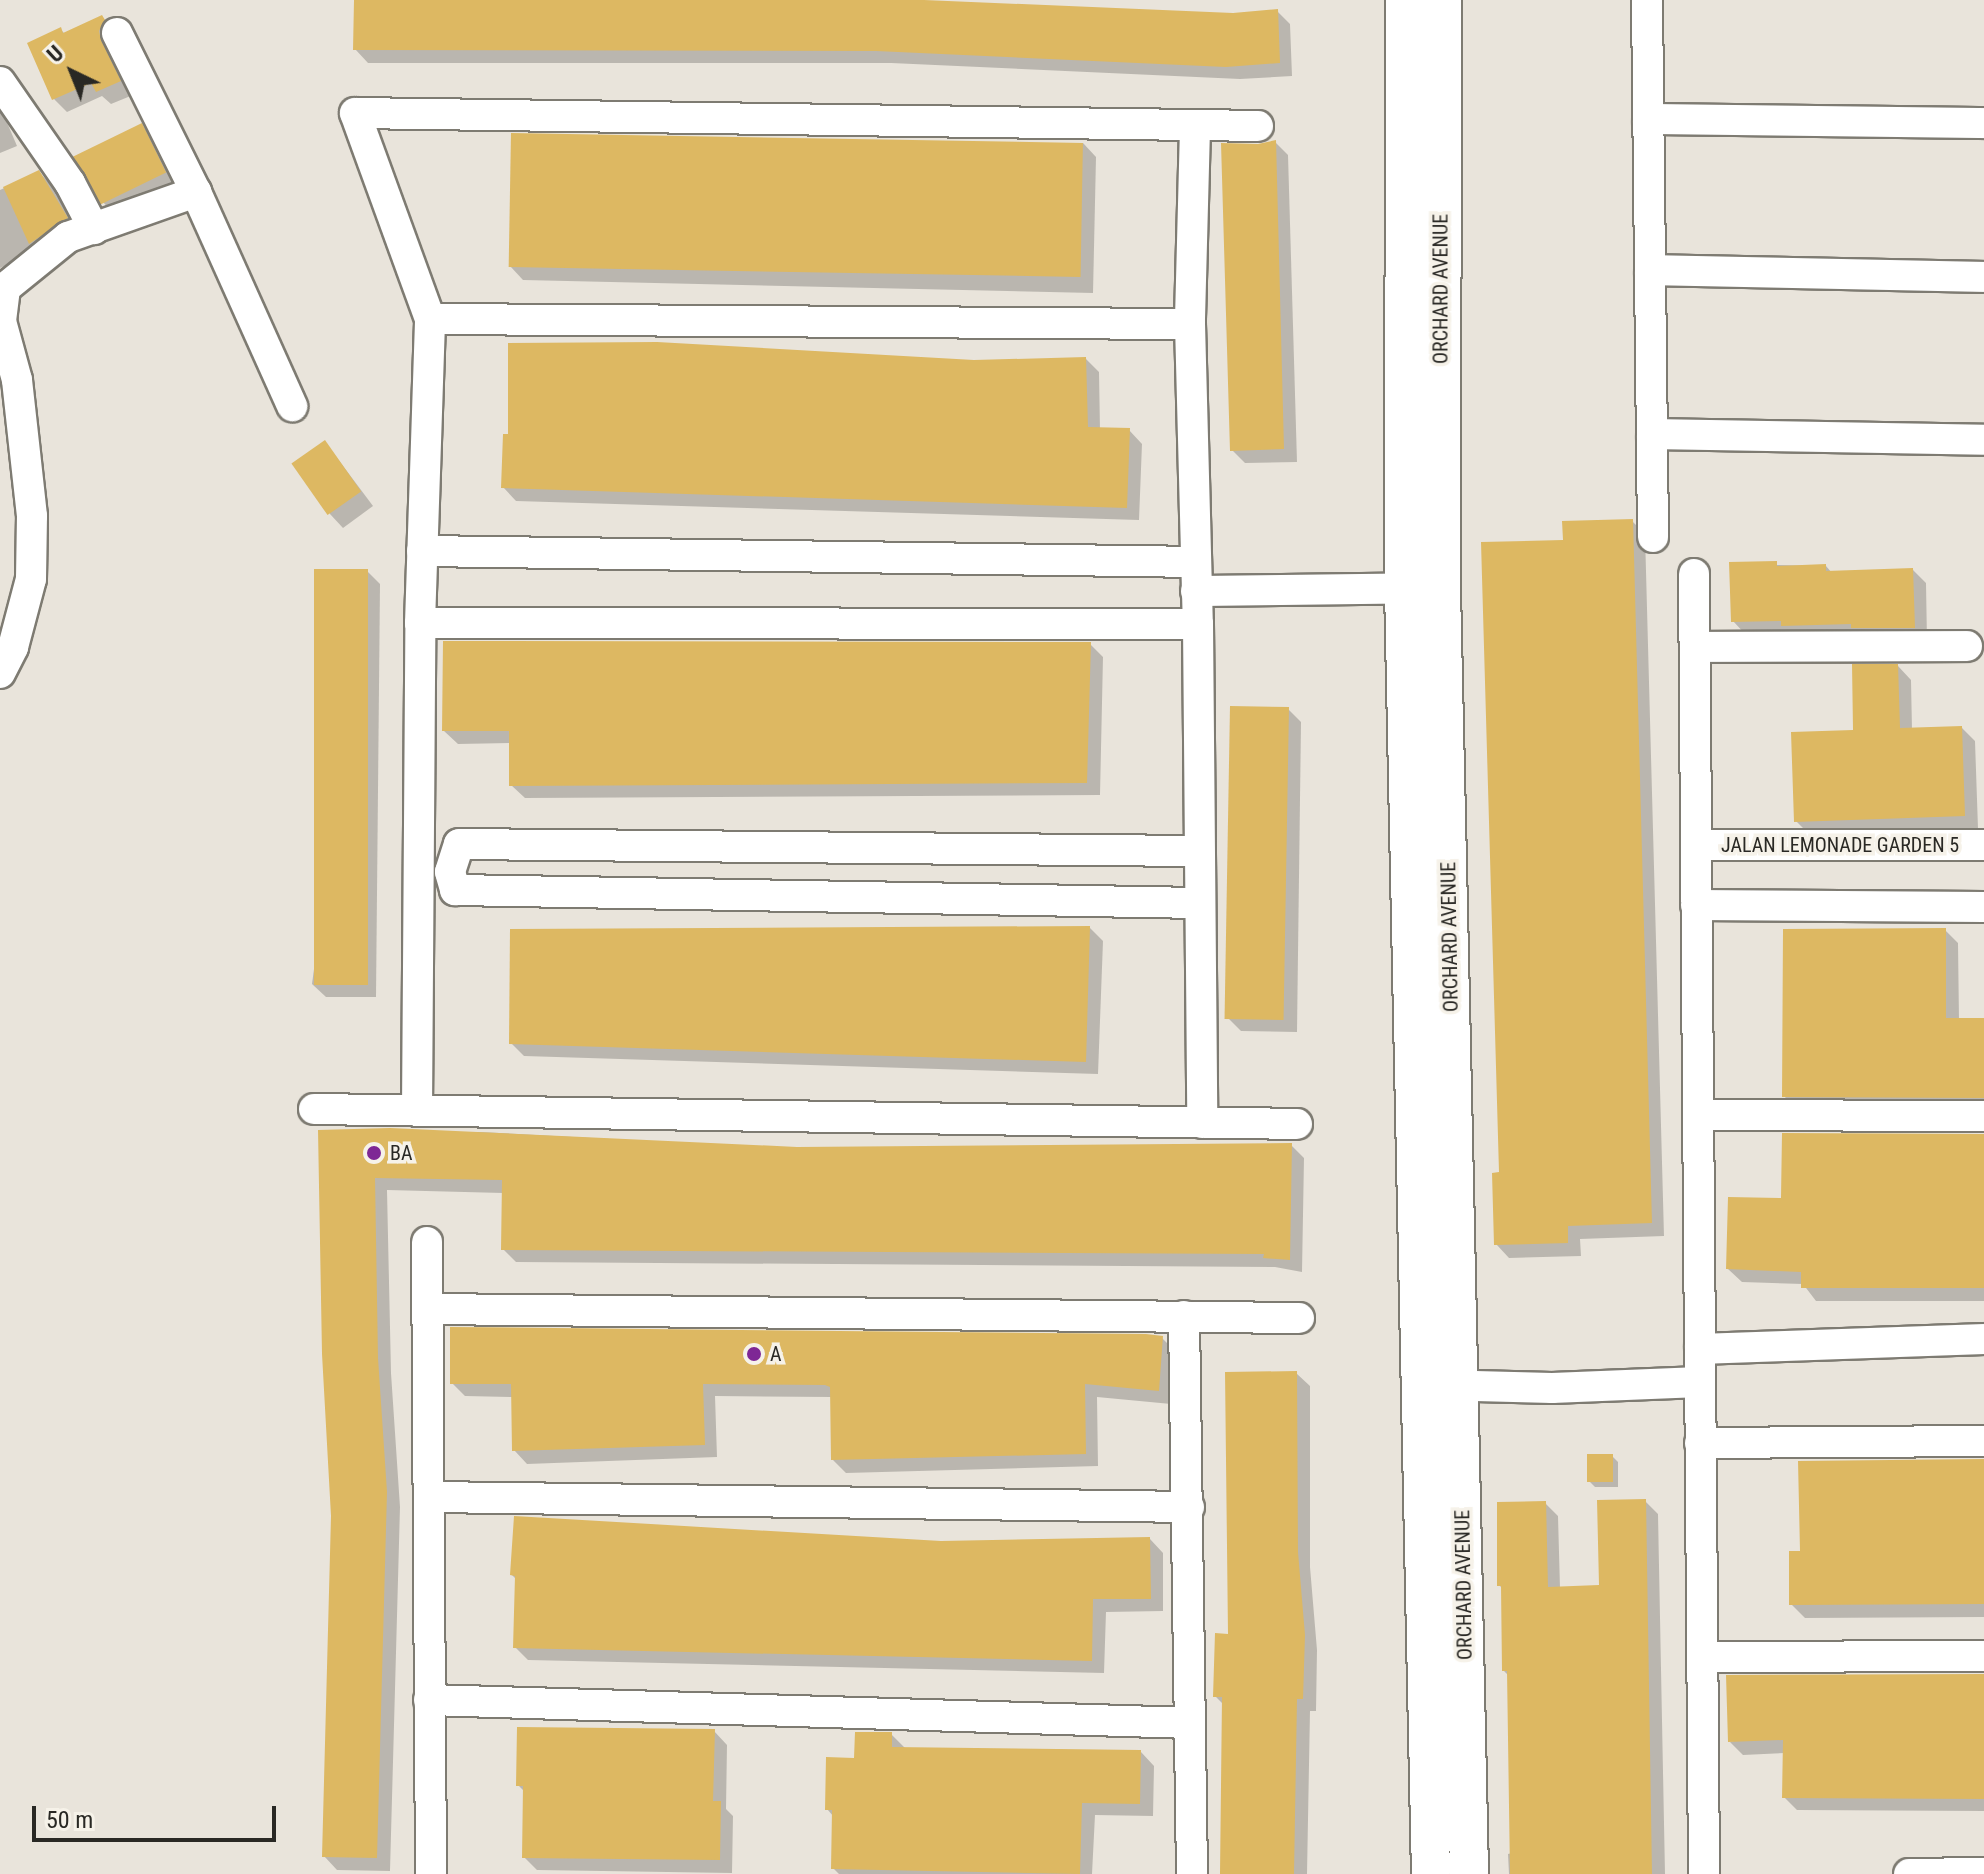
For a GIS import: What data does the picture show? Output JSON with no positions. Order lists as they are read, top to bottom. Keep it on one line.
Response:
{"streets":{"street":["ORCHARD AVENUE","JALAN LEMONADE GARDEN 5"]},"places":["BA","A"],"scale_bar":"50 m","north":"top left"}
